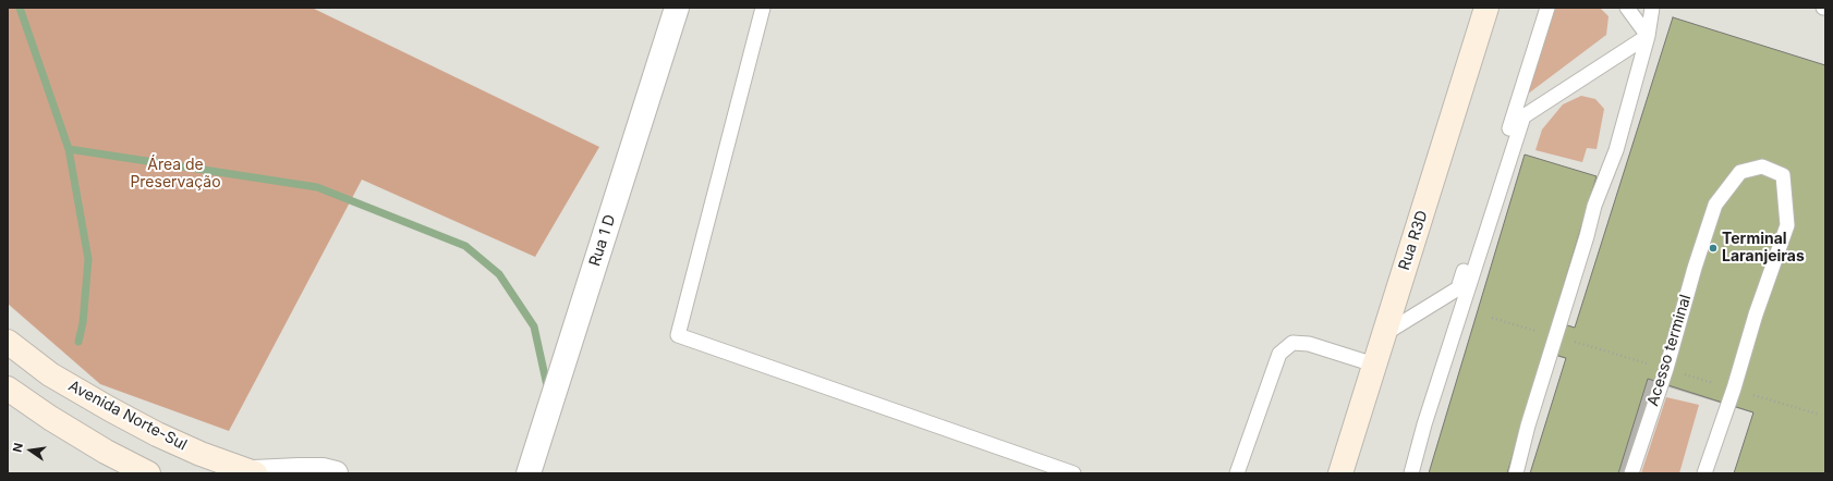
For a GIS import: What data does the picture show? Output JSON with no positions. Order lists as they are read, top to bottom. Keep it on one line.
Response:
{"streets":{"main road":["Rua R3D","Avenida Norte-Sul"],"street":["Rua 1 D"],"lane":["Acesso terminal"]},"parks":["Área de Preservação"],"places":["Terminal Laranjeiras"],"north":"left"}
